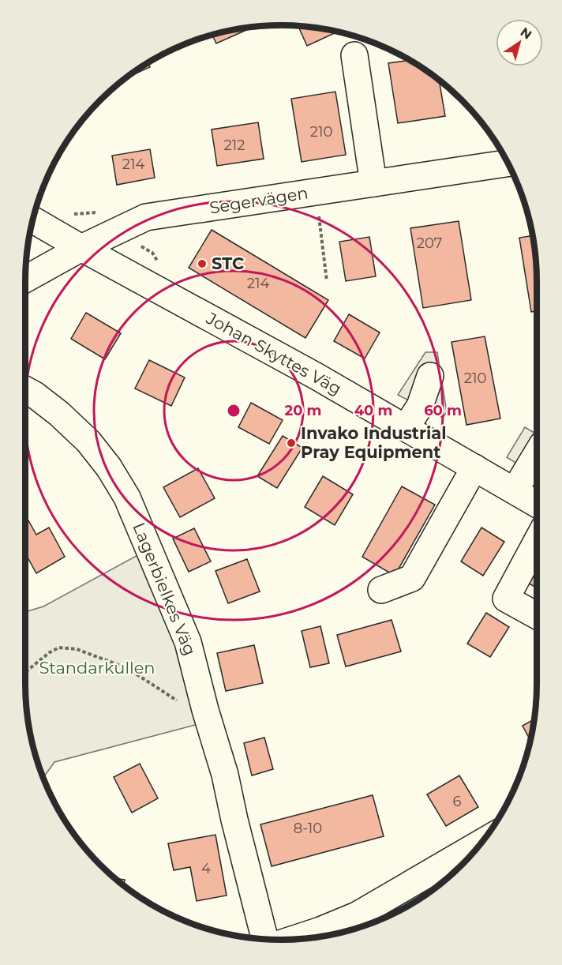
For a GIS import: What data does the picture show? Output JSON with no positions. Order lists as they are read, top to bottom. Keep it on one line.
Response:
{"streets":{"street":["Segervägen","Johan Skyttes Väg","Lagerbielkes Väg"]},"crossings":[["Segervägen","Johan Skyttes Väg"]],"parks":["Standarkullen"],"places":["STC","Invako Industrial Pray Equipment"],"house_numbers":["210","212","214","207","214","210","6","8-10","4"],"north":"top right","rings":["20 m","40 m","60 m"]}
